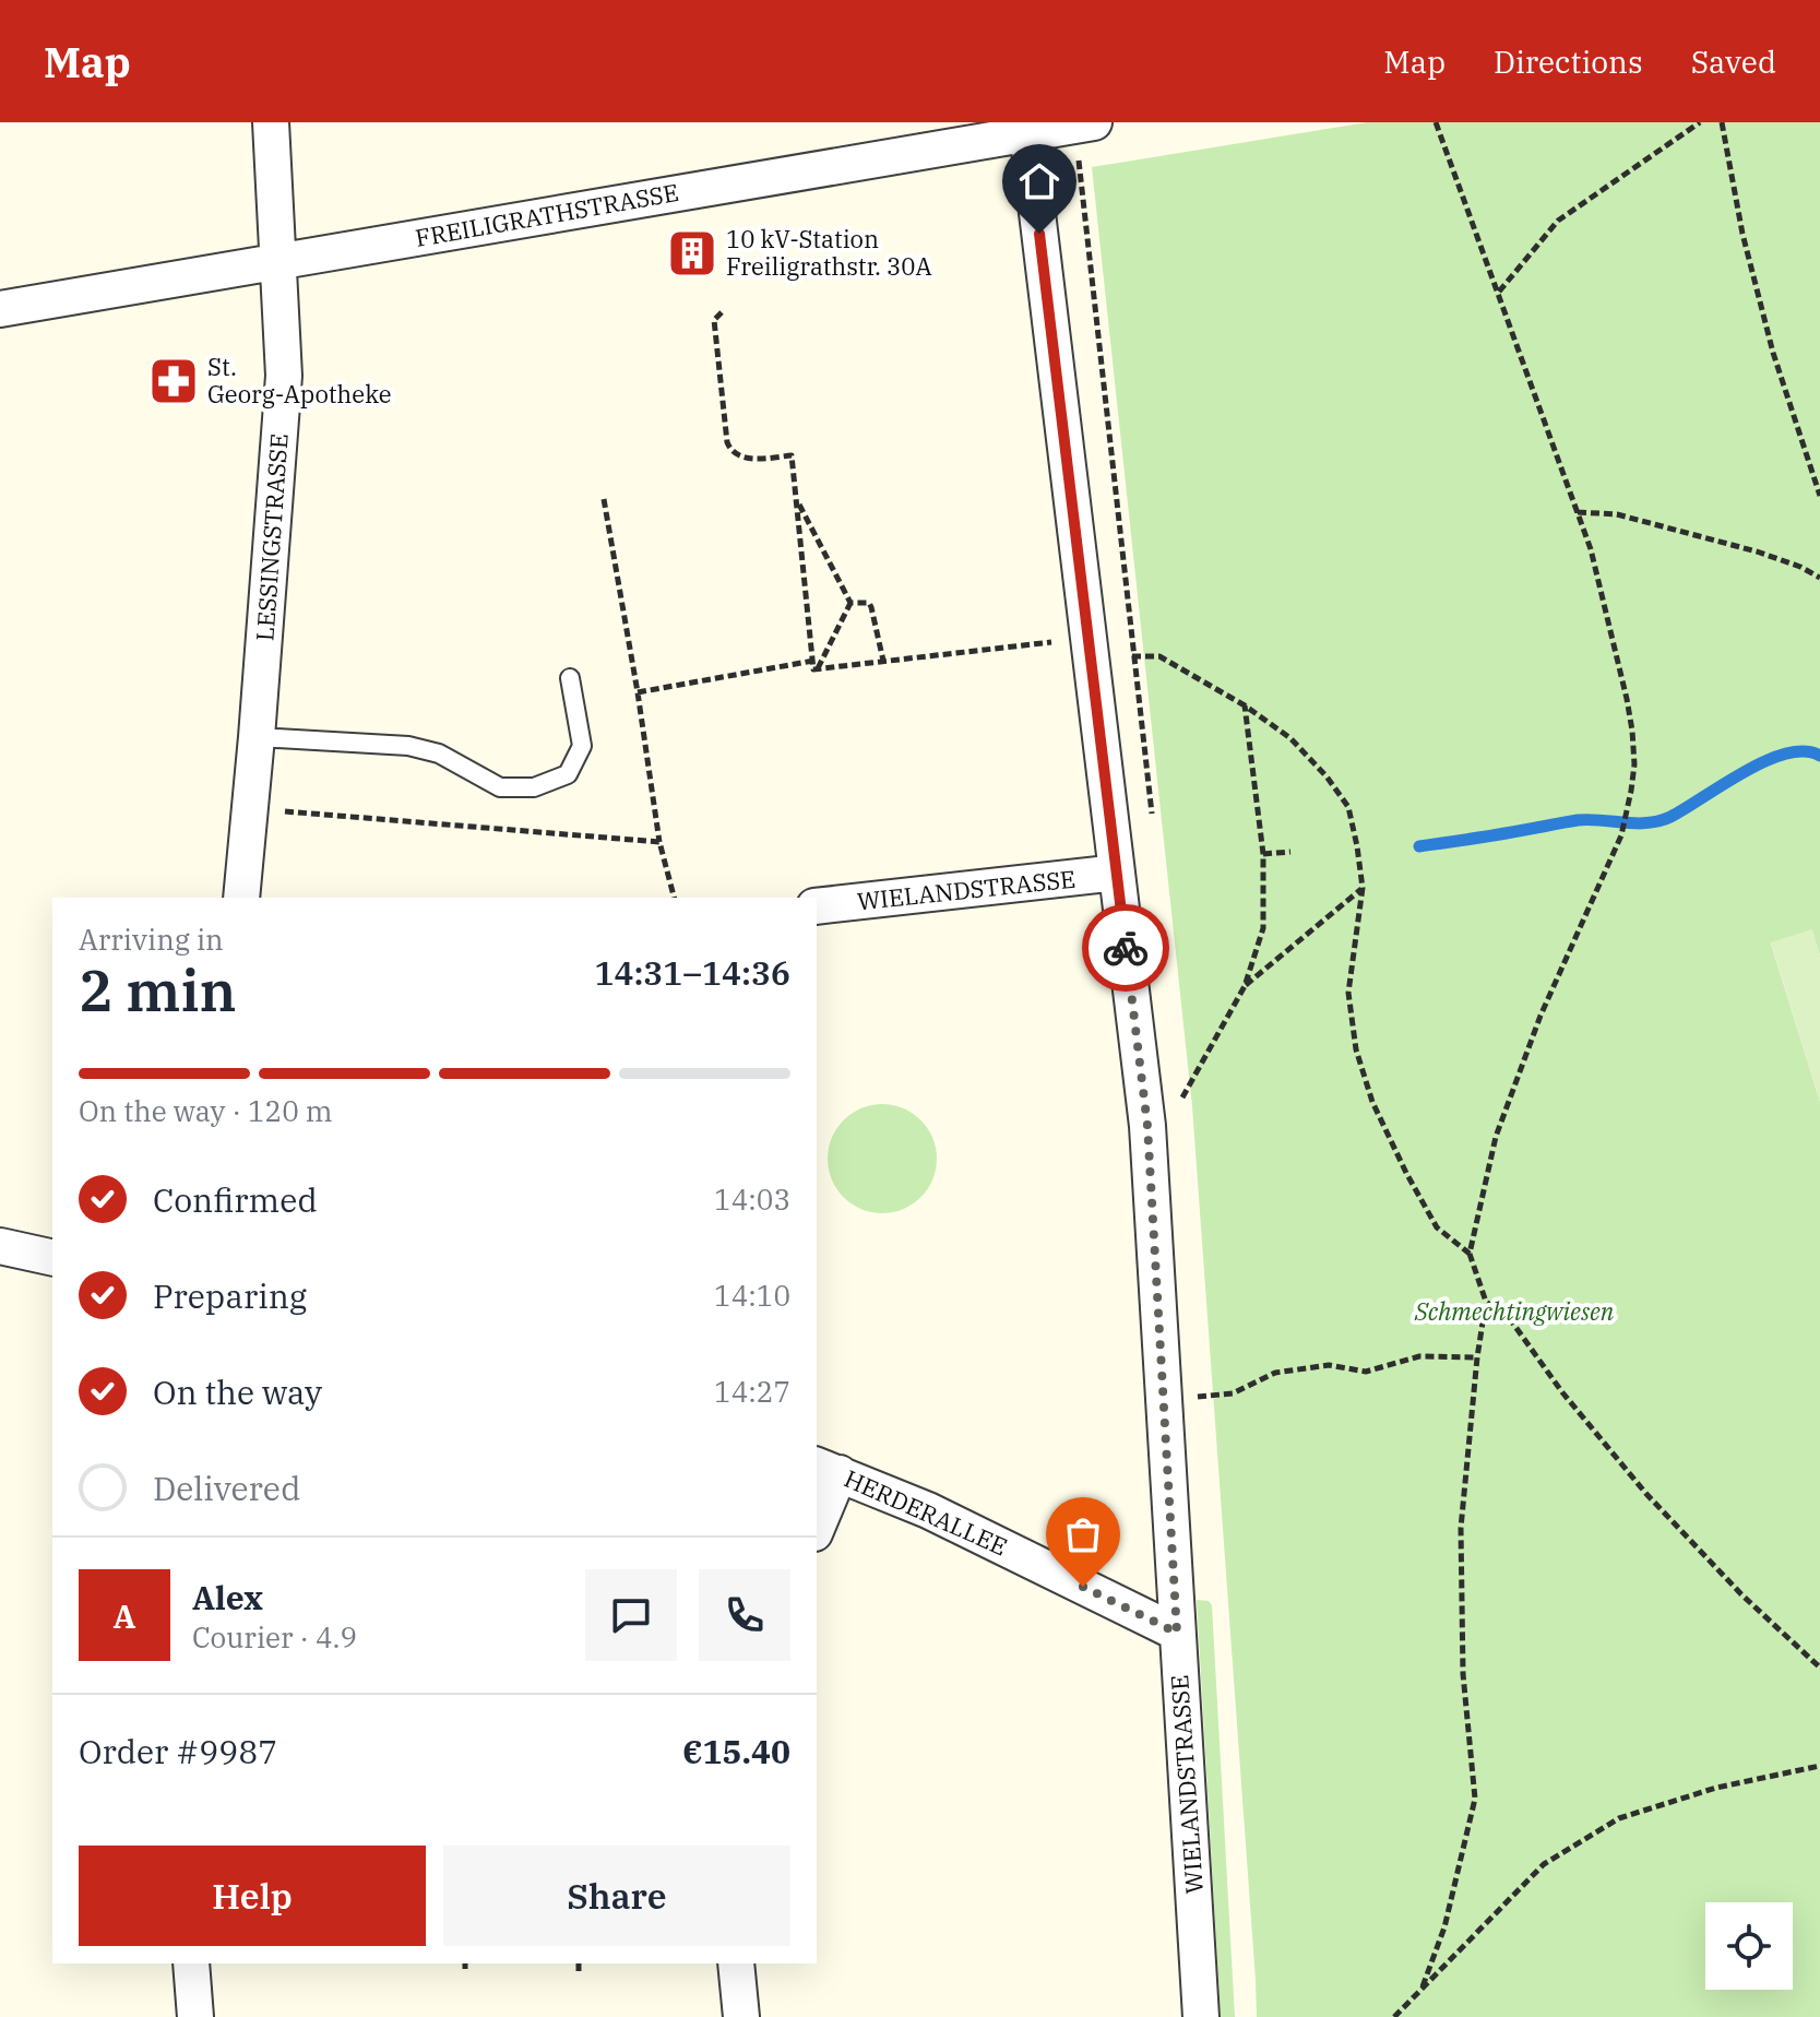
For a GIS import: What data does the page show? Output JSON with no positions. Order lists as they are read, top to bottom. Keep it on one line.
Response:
{"streets":{"street":["FREILIGRATHSTRASSE","LESSINGSTRASSE","WIELANDSTRASSE","HERDERALLEE"]},"crossings":[["FREILIGRATHSTRASSE","LESSINGSTRASSE"],["FREILIGRATHSTRASSE","WIELANDSTRASSE"],["WIELANDSTRASSE","HERDERALLEE"]],"parks":["Schmechtingwiesen"],"places":{"building":["10 kV-Station Freiligrathstr. 30A"],"pharmacy":["St. Georg-Apotheke"]},"page":{"header":"Map","nav":["Map","Directions","Saved"],"heading":["2 min","Arriving in","14:31–14:36"],"panel":["Alex","Courier · 4.9","Order #9987","€15.40"],"bar":"On the way · 120 m","list":[["Confirmed","14:03"],["Preparing","14:10"],["On the way","14:27"],"Delivered"],"round":"A","buttons":["Help","Share"]}}
